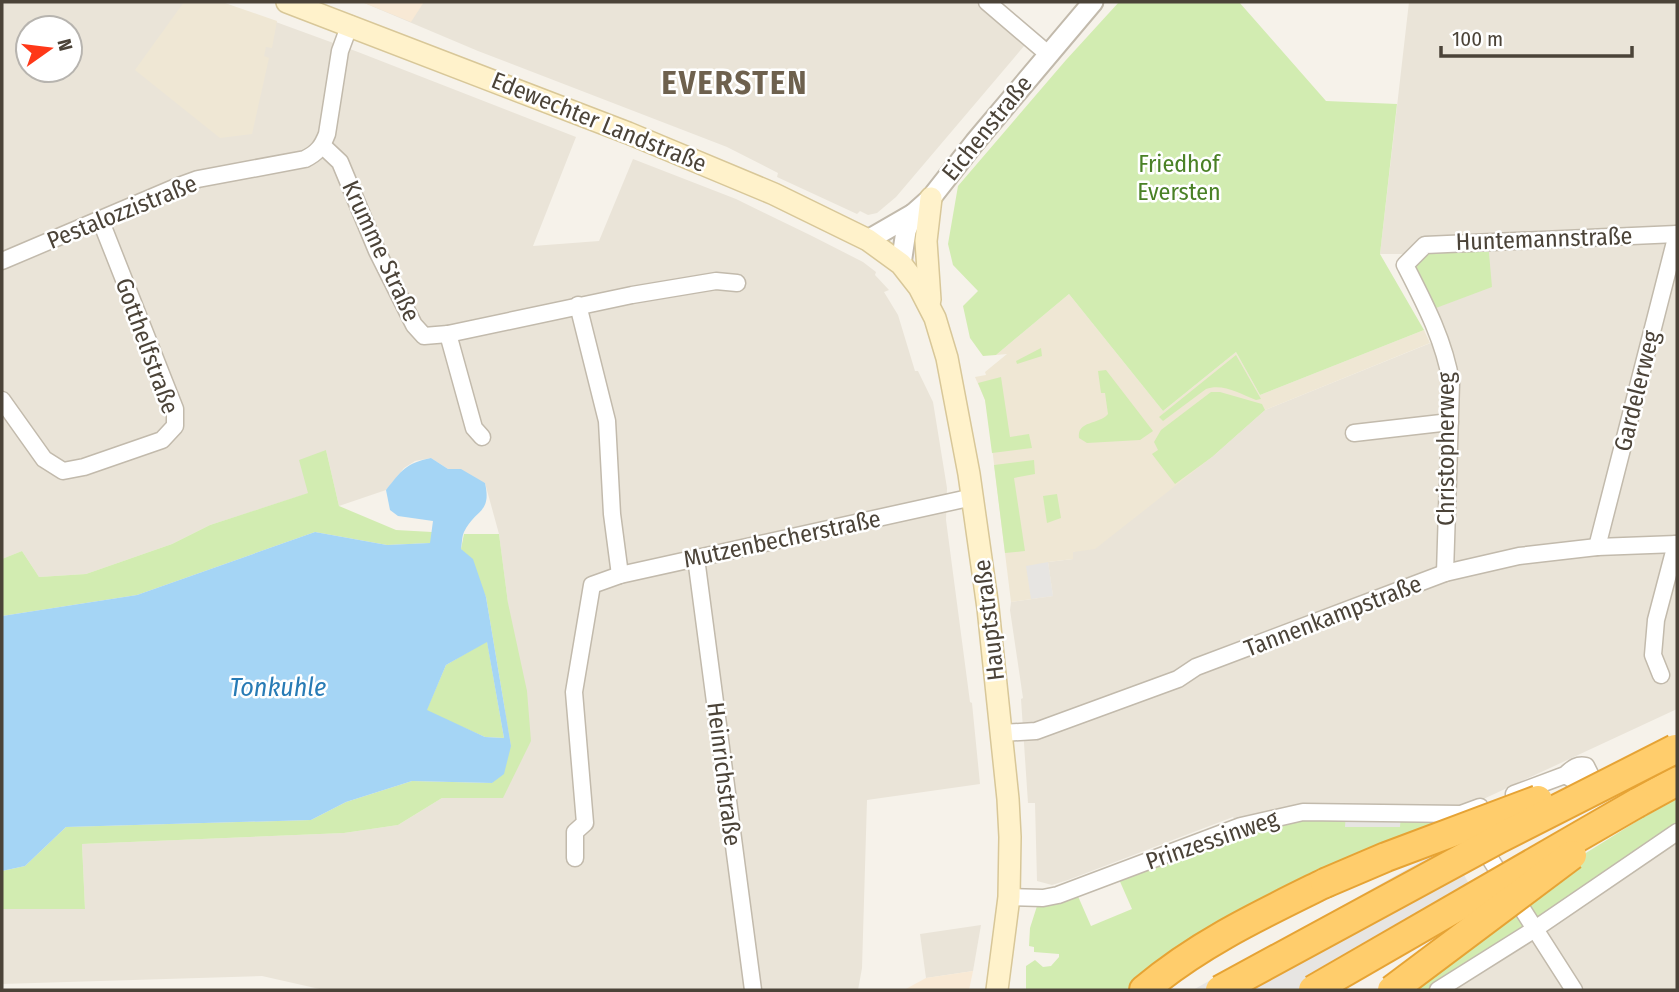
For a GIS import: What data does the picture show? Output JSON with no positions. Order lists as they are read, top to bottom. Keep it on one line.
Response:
{"streets":{"main road":["Edewechter Landstraße","Hauptstraße"],"street":["Eichenstraße","Pestalozzistraße","Huntemannstraße","Krumme Straße","Gotthelfstraße","Gardelerweg","Christopherweg","Mutzenbecherstraße","Tannenkampstraße","Heinrichstraße","Prinzessinweg"]},"crossings":[["Edewechter Landstraße","Eichenstraße"],["Edewechter Landstraße","Hauptstraße"],["Pestalozzistraße","Krumme Straße"],["Pestalozzistraße","Gotthelfstraße"],["Huntemannstraße","Gardelerweg"],["Huntemannstraße","Christopherweg"],["Gardelerweg","Tannenkampstraße"],["Christopherweg","Tannenkampstraße"],["Mutzenbecherstraße","Hauptstraße"],["Mutzenbecherstraße","Heinrichstraße"],["Tannenkampstraße","Hauptstraße"],["Hauptstraße","Prinzessinweg"]],"districts":["EVERSTEN"],"water":["Tonkuhle"],"parks":["Friedhof Eversten"],"scale_bar":"100 m","north":"right"}
